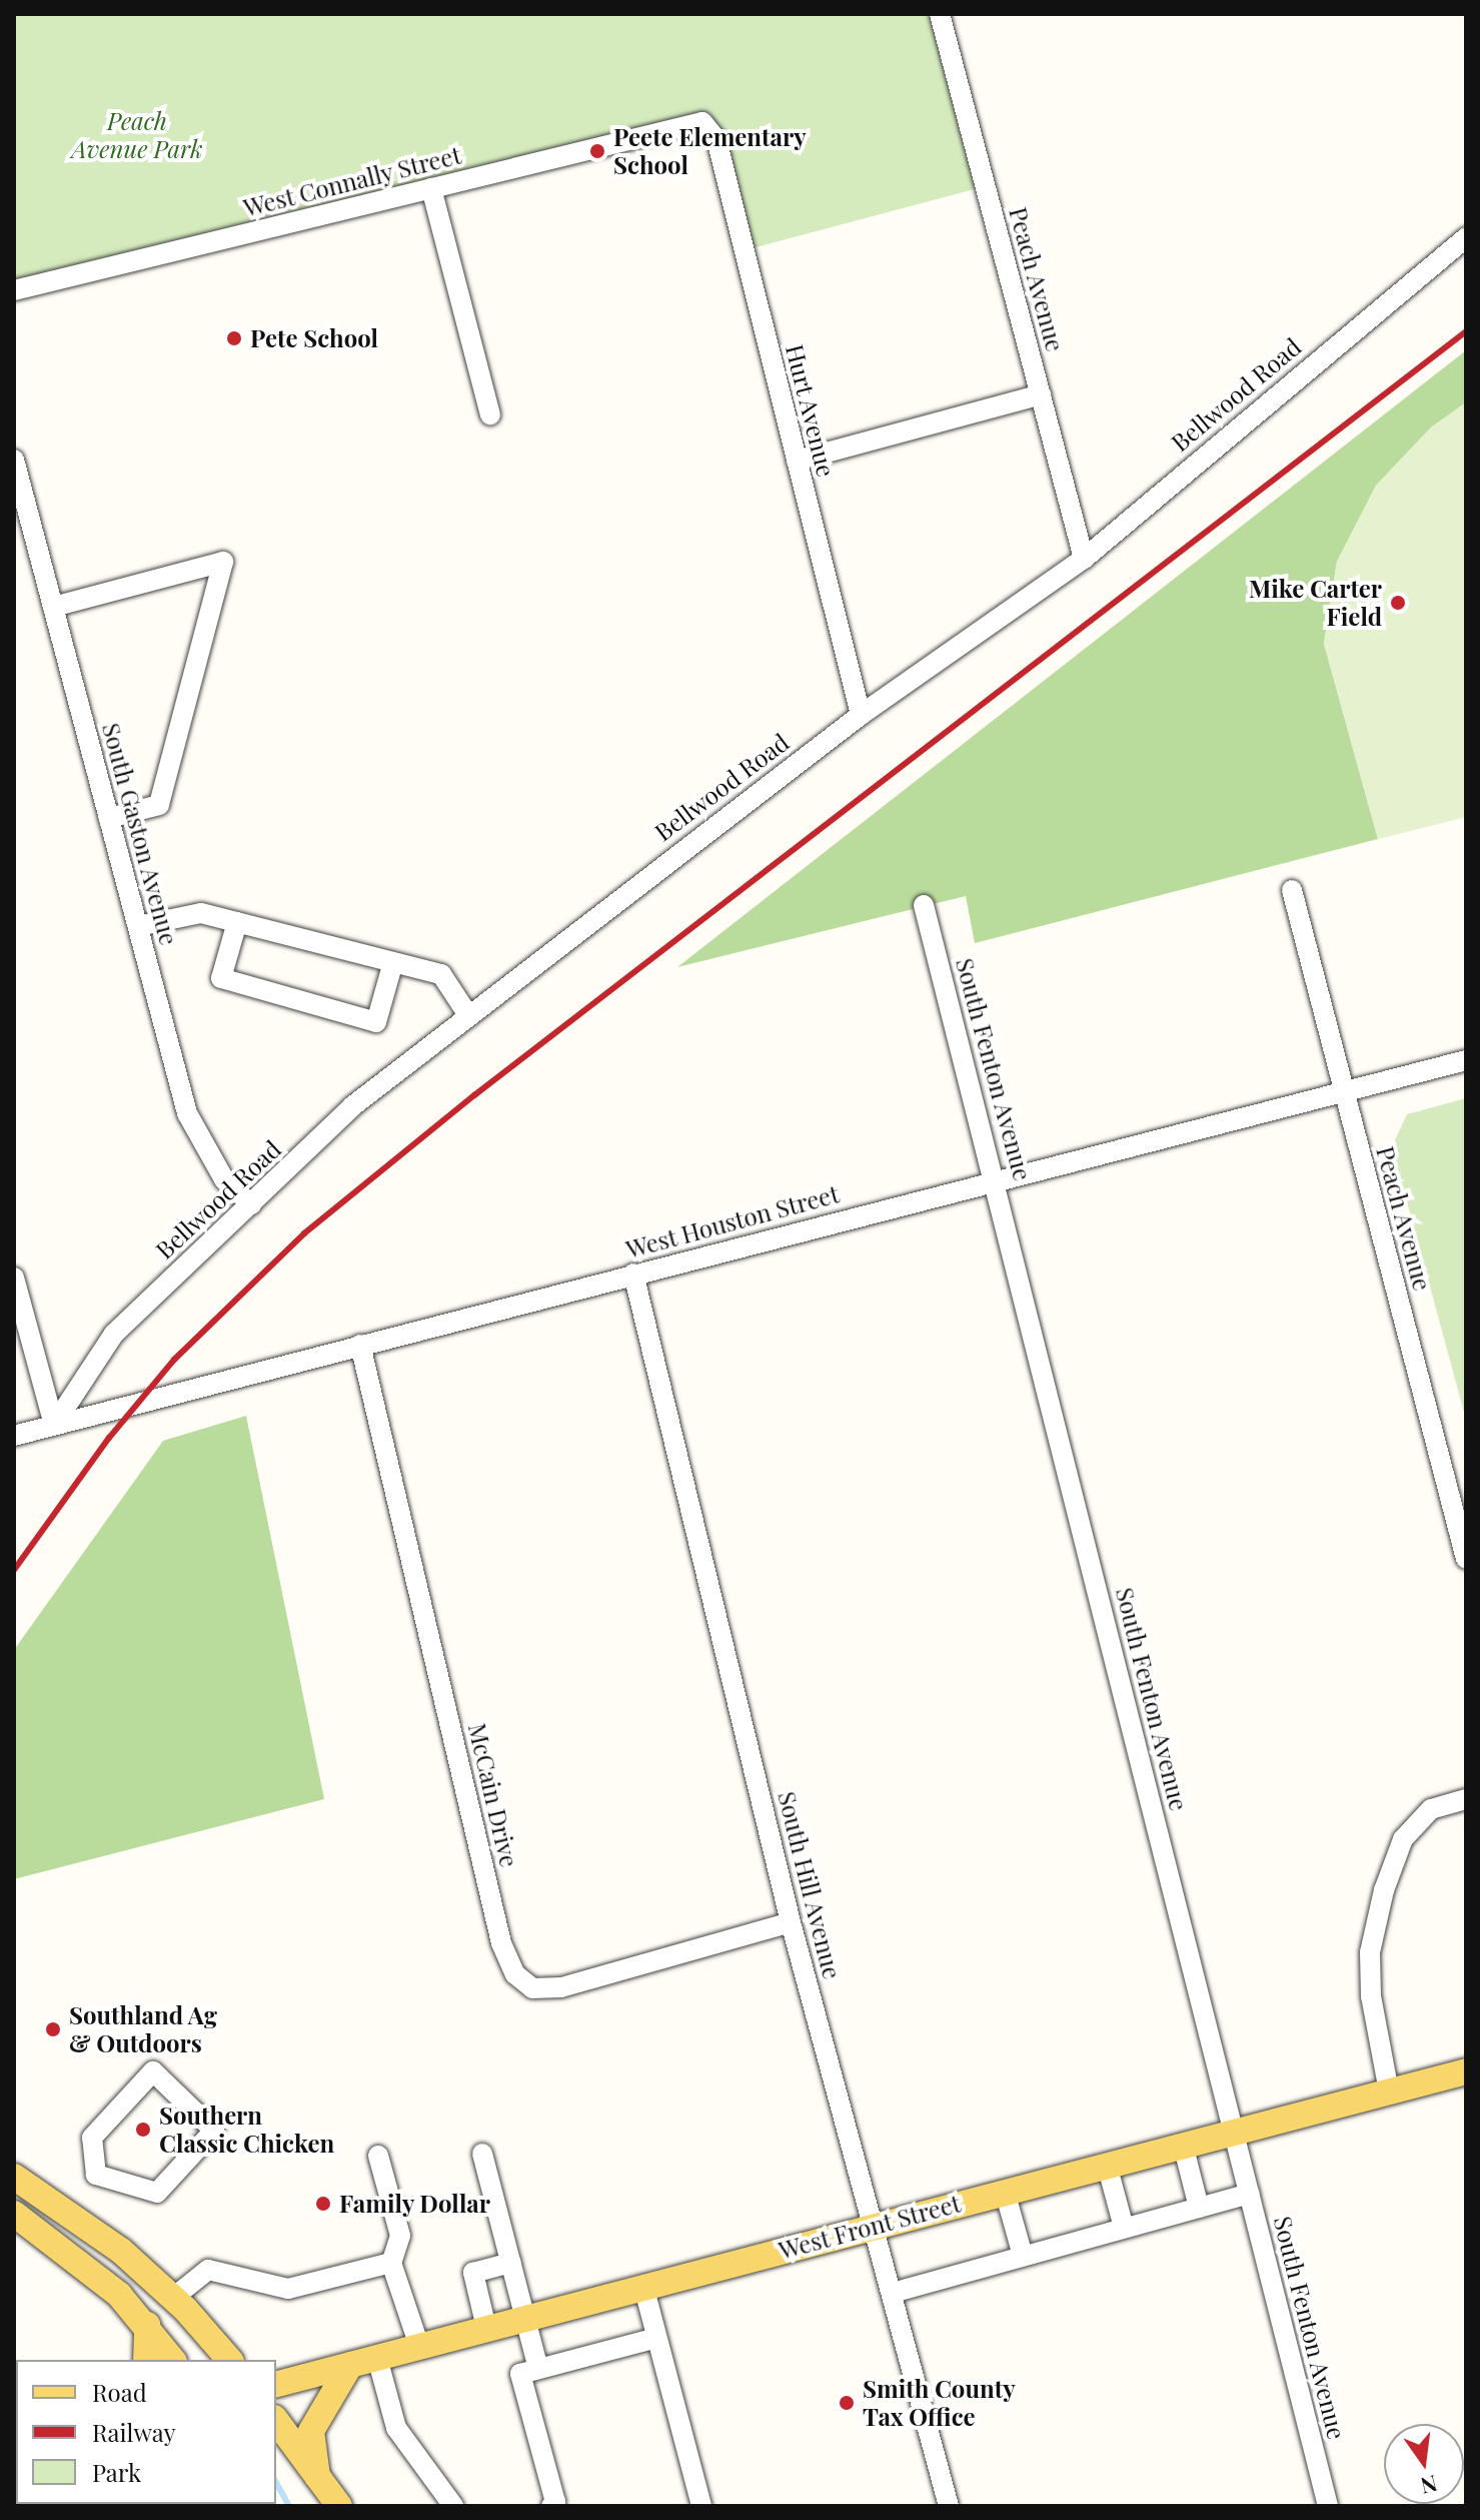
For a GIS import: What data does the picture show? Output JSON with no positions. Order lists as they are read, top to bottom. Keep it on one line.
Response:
{"streets":{"main road":["West Front Street"],"street":["West Connally Street","Peach Avenue","Bellwood Road","Hurt Avenue","South Gaston Avenue","South Fenton Avenue","West Houston Street","McCain Drive","South Hill Avenue"]},"crossings":[["West Connally Street","Hurt Avenue"],["Peach Avenue","Bellwood Road"],["Peach Avenue","West Houston Street"],["Bellwood Road","Hurt Avenue"],["Bellwood Road","South Gaston Avenue"],["Bellwood Road","West Houston Street"],["South Fenton Avenue","West Houston Street"],["South Fenton Avenue","West Front Street"],["West Houston Street","McCain Drive"],["West Houston Street","South Hill Avenue"],["McCain Drive","South Hill Avenue"],["South Hill Avenue","West Front Street"]],"parks":["Peach Avenue Park"],"places":["Peete Elementary School","Pete School","Mike Carter Field","Southland Ag & Outdoors","Southern Classic Chicken","Family Dollar","Smith County Tax Office"],"legend":["Road","Railway","Park"],"north":"bottom"}
